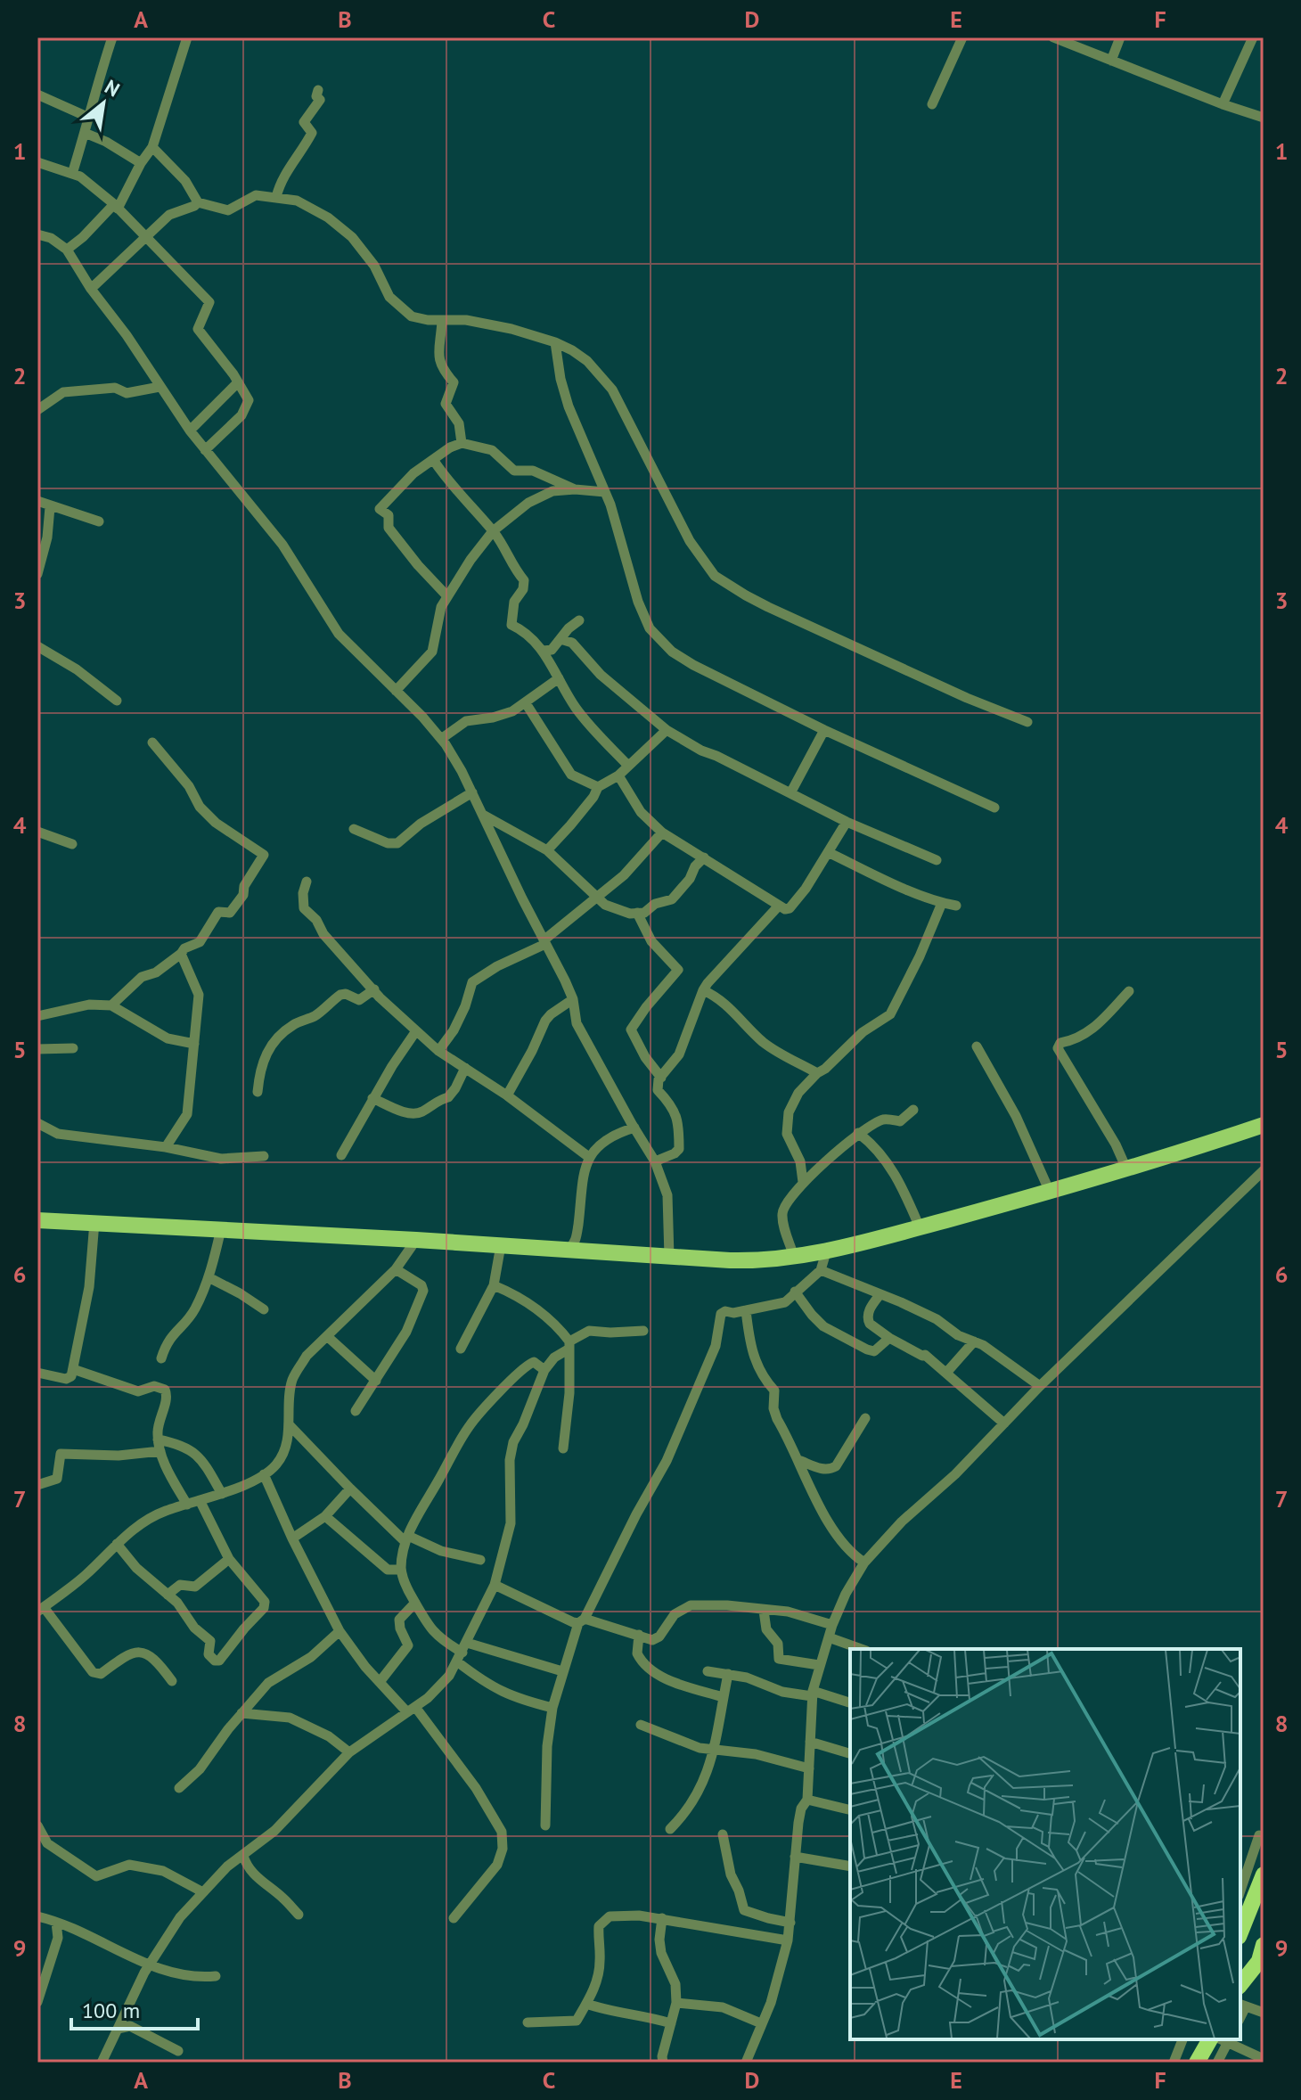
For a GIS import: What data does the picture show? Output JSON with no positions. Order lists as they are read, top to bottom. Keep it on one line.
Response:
{"scale_bar":"100 m","north":"top right","grid":{"columns":["A","B","C","D","E","F"],"rows":["1","2","3","4","5","6","7","8","9"]}}
